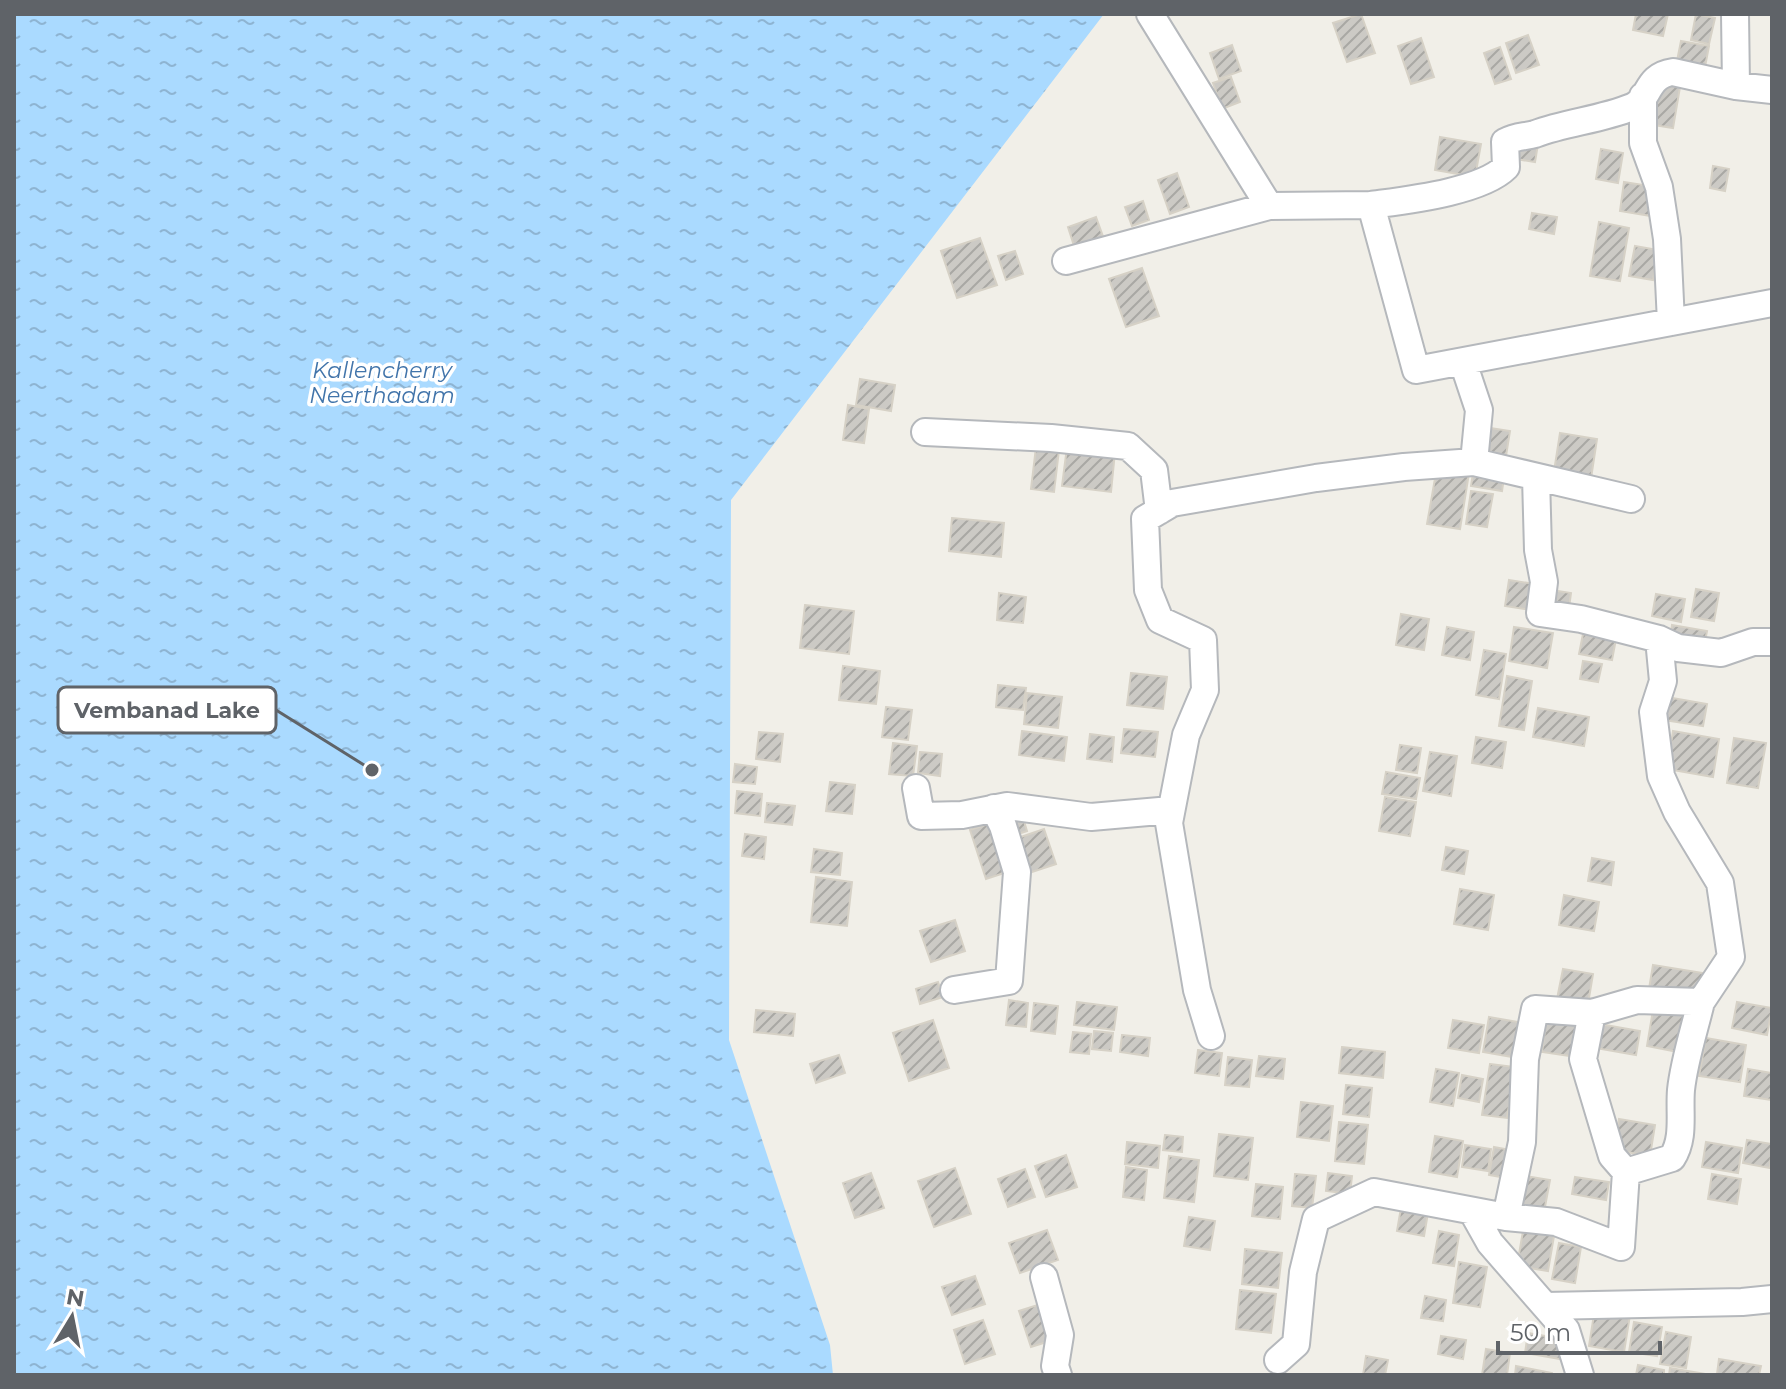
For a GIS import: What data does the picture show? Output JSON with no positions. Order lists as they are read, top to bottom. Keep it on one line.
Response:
{"water":["Kallencherry Neerthadam"],"places":["Vembanad Lake"],"scale_bar":"50 m","north":"top"}
